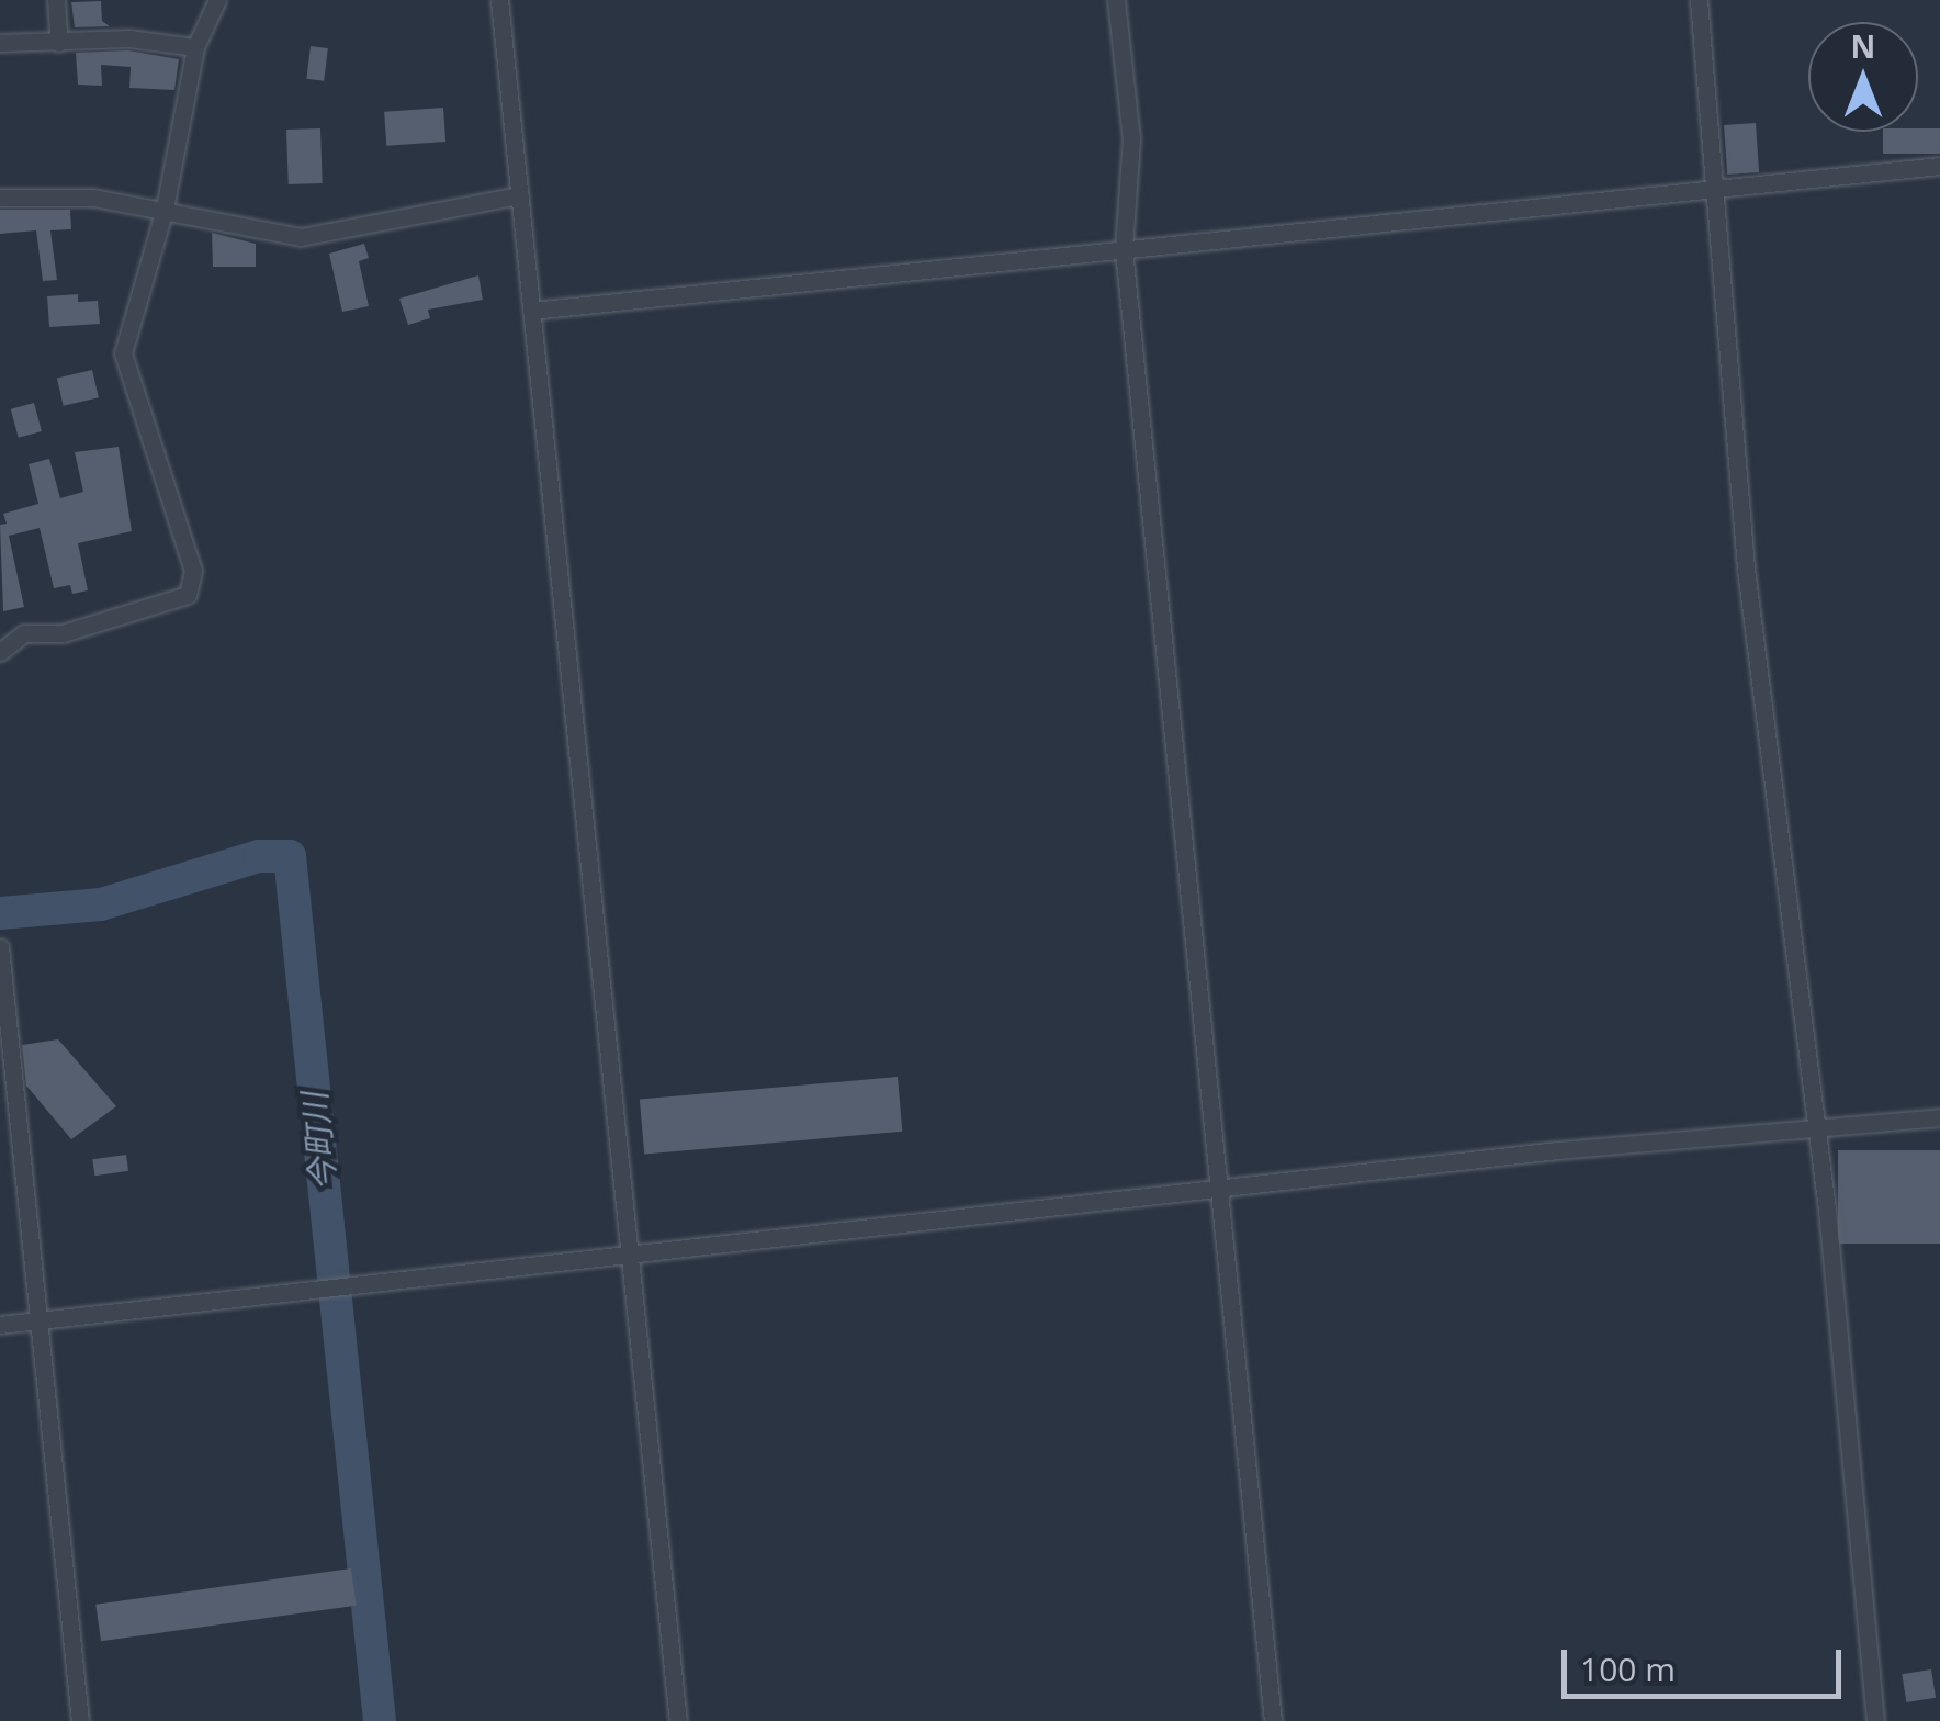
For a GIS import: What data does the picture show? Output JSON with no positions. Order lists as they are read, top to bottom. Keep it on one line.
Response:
{"water":["今町川"],"scale_bar":"100 m","north":"top"}
